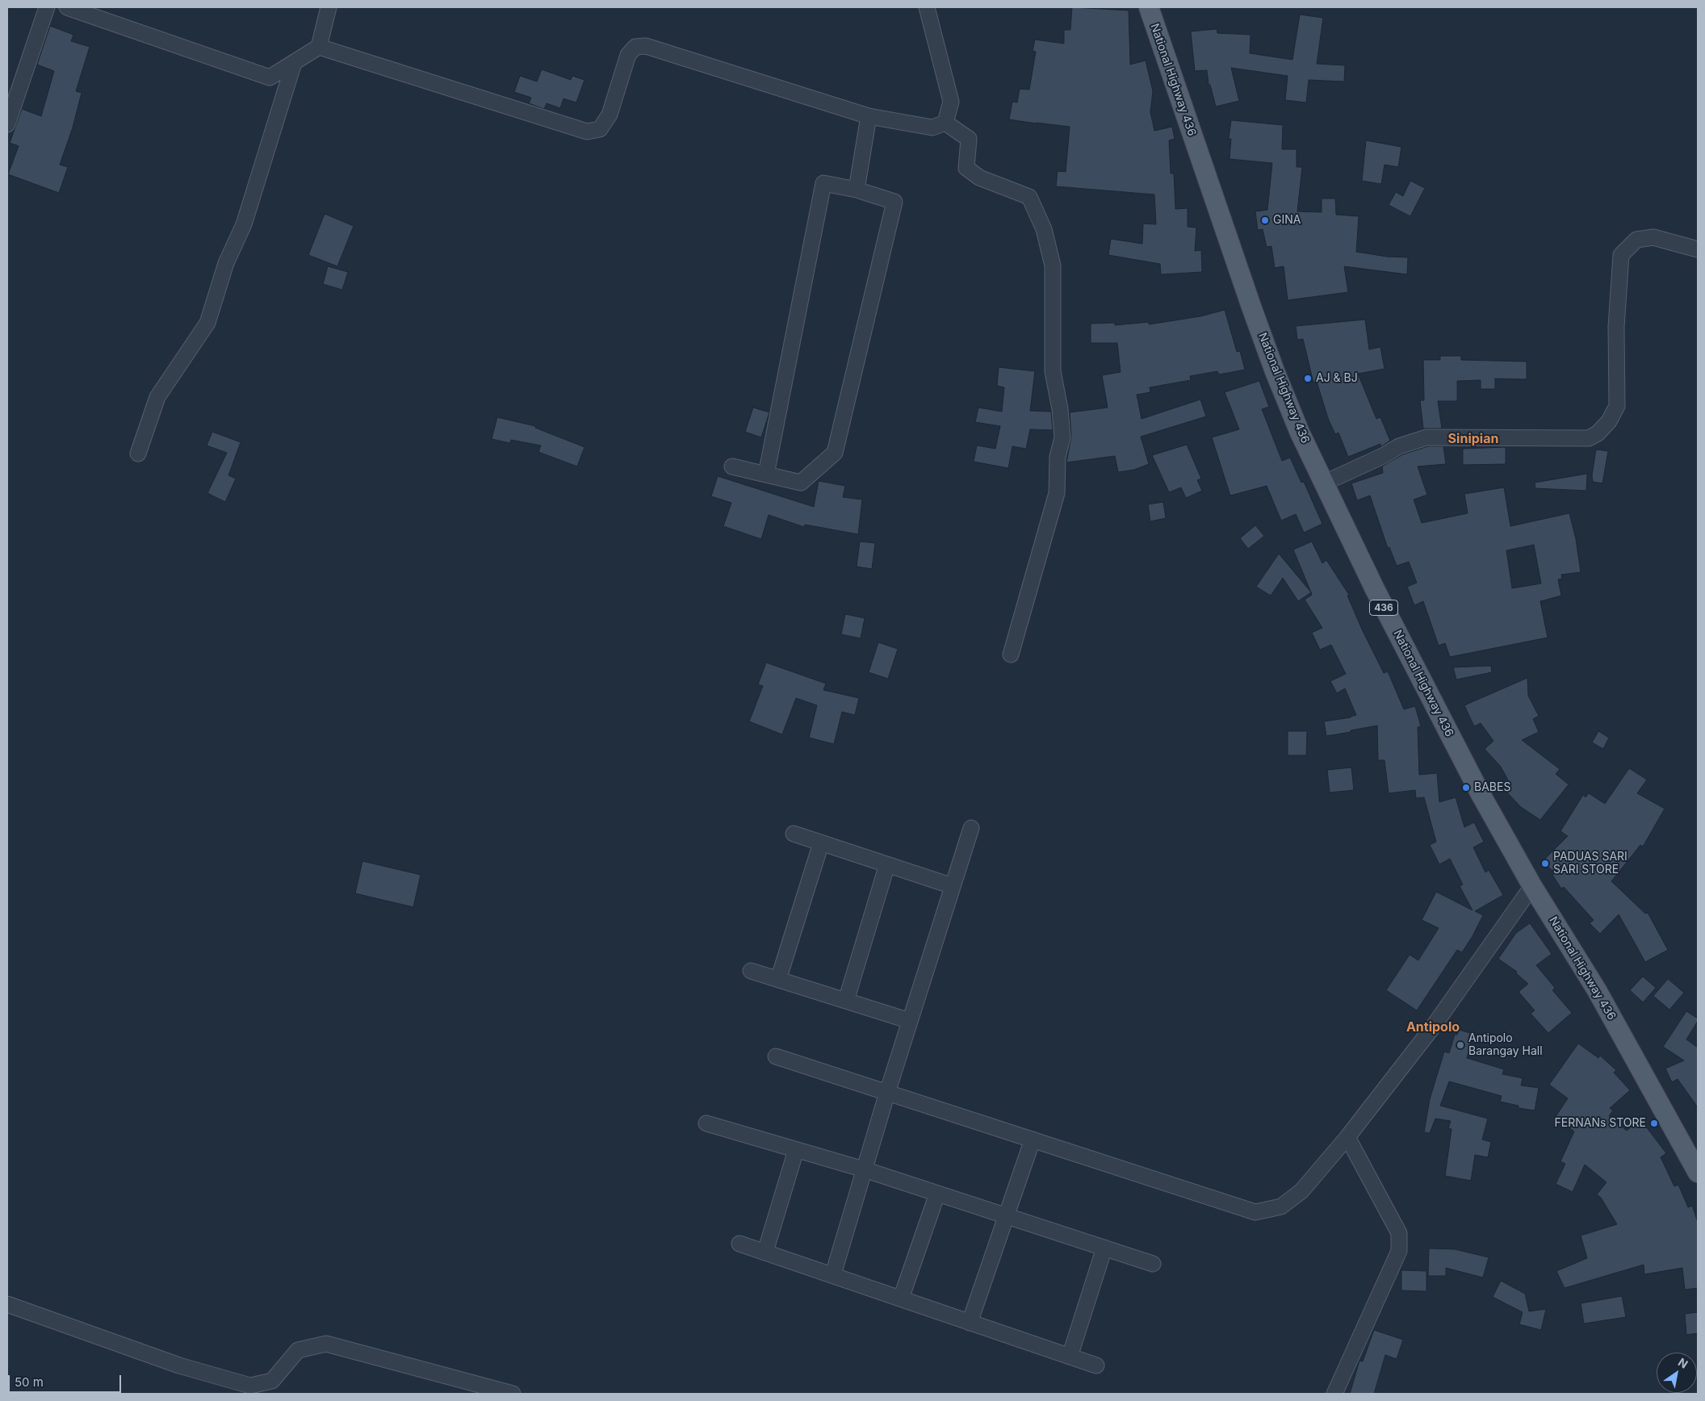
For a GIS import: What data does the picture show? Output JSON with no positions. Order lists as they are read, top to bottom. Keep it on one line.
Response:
{"streets":{"main road":["National Highway 436","436"]},"districts":["Sinipian","Antipolo"],"places":["GINA","AJ & BJ","BABES","PADUAS SARI SARI STORE","Antipolo Barangay Hall","FERNANs STORE"],"scale_bar":"50 m","north":"top right"}
